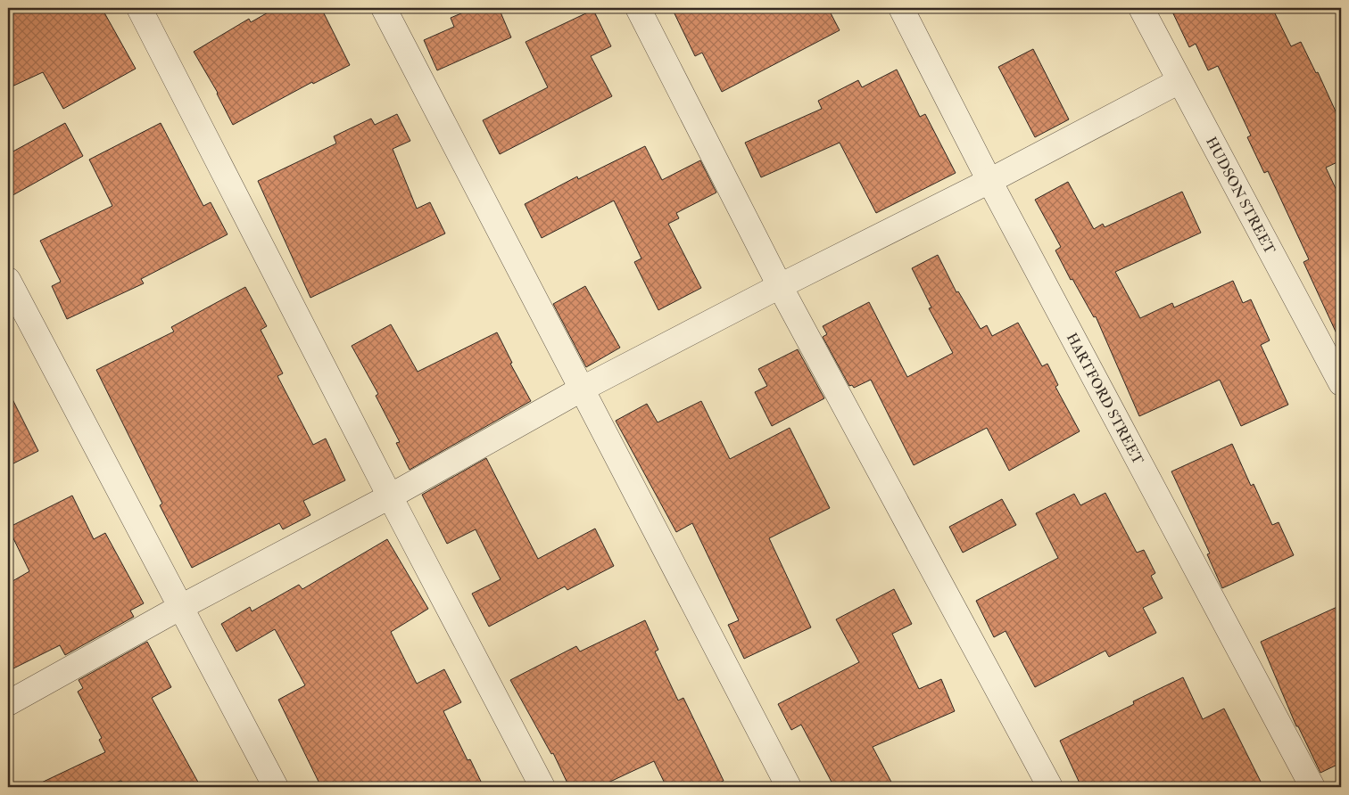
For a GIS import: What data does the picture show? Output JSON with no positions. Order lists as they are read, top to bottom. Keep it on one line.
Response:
{"streets":{"street":["HUDSON STREET","HARTFORD STREET"]}}
